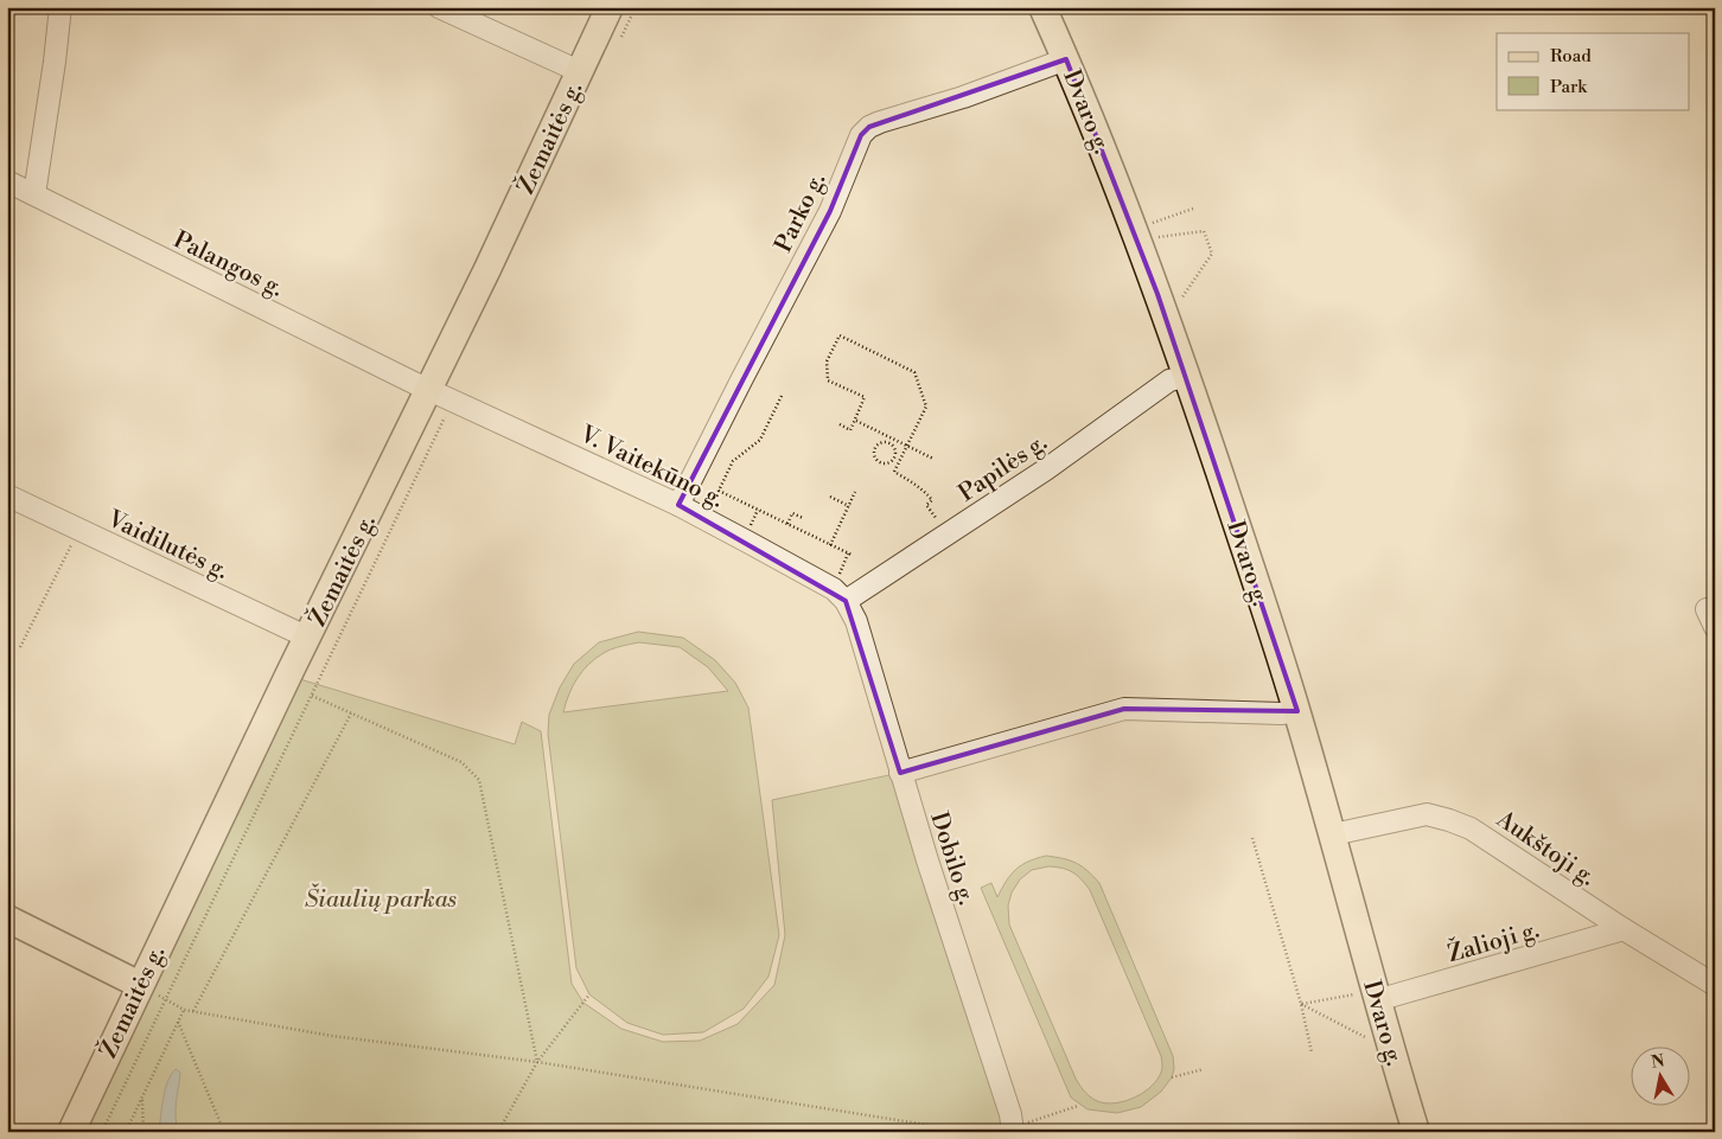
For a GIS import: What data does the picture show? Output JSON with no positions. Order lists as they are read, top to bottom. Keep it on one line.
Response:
{"streets":{"main road":["Dvaro g.","Žemaitės g."],"street":["Parko g.","Palangos g.","V. Vaitekūno g.","Papilės g.","Vaidilutės g.","Aukštoji g.","Dobilo g.","Žalioji g."]},"crossings":[["Dvaro g.","Parko g."],["Dvaro g.","Papilės g."],["Dvaro g.","Aukštoji g."],["Dvaro g.","Žalioji g."],["Žemaitės g.","Palangos g."],["Žemaitės g.","V. Vaitekūno g."],["Žemaitės g.","Vaidilutės g."],["Parko g.","V. Vaitekūno g."],["Palangos g.","V. Vaitekūno g."],["V. Vaitekūno g.","Papilės g."],["V. Vaitekūno g.","Dobilo g."],["Papilės g.","Dobilo g."],["Aukštoji g.","Žalioji g."]],"parks":["Šiaulių parkas"],"legend":["Road","Park"],"north":"top"}
